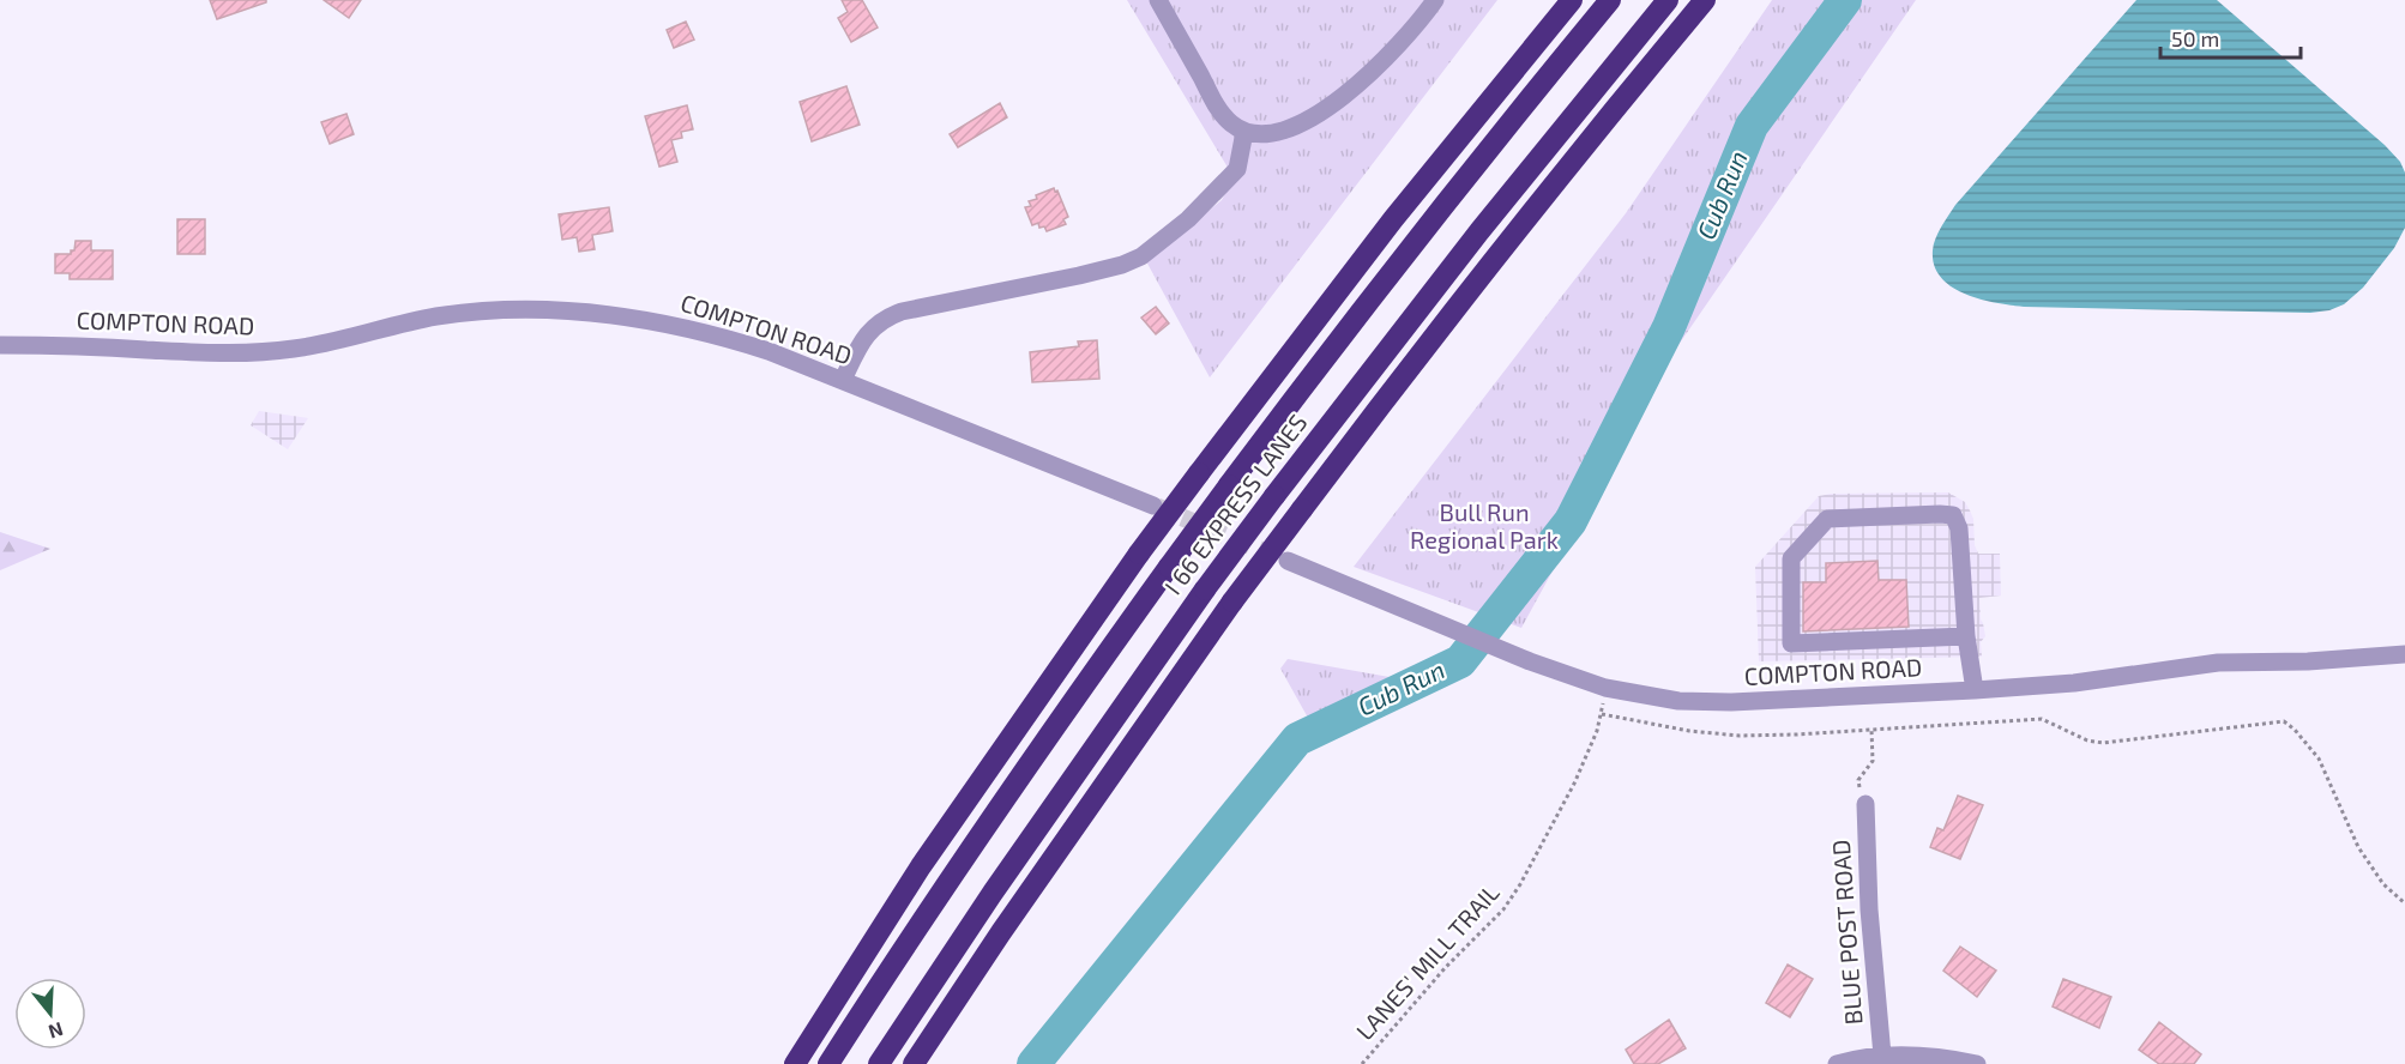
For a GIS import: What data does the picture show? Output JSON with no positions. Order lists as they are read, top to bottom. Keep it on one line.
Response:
{"streets":{"highway":["I 66 EXPRESS LANES"],"street":["COMPTON ROAD","BLUE POST ROAD"],"path":["LANES' MILL TRAIL"]},"crossings":[["COMPTON ROAD","LANES' MILL TRAIL"]],"water":["Cub Run"],"parks":["Bull Run Regional Park"],"scale_bar":"50 m","north":"bottom"}
